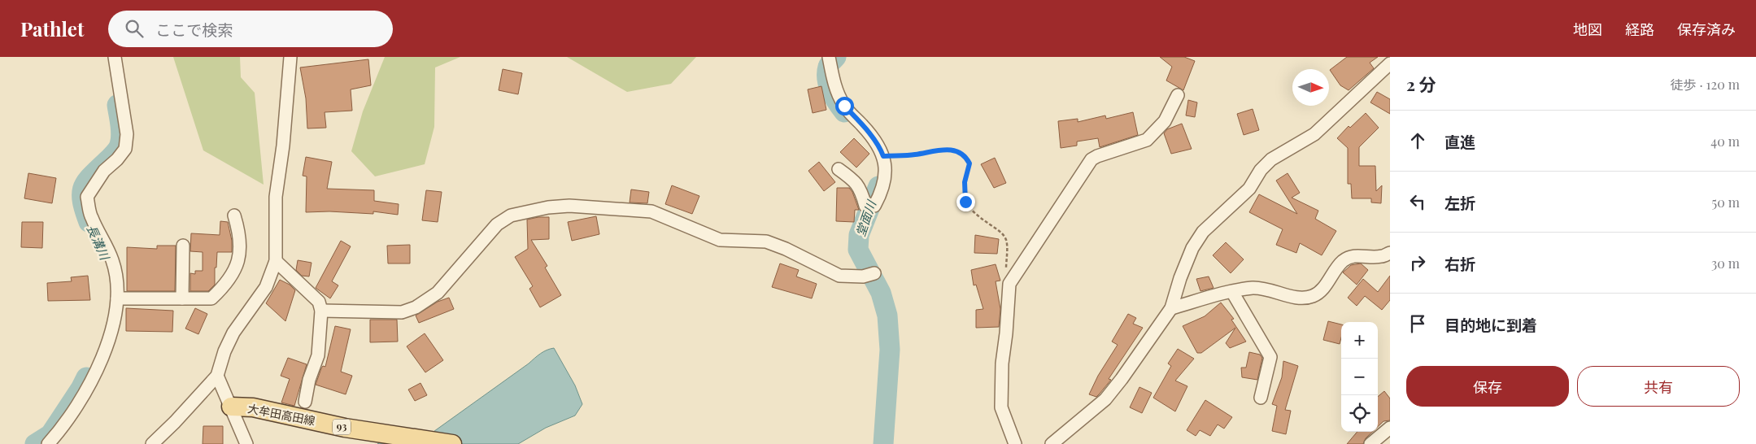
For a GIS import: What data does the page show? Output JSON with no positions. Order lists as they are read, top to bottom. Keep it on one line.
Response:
{"streets":{"main road":["大牟田高田線","93"]},"water":["堂面川","長溝川"],"north":"right","page":{"header":"Pathlet","search":"ここで検索","nav":["地図","経路","保存済み"],"heading":["2 分","徒歩 · 120 m"],"list":[["直進","40 m"],["左折","50 m"],["右折","30 m"],"目的地に到着"],"map_buttons":["+","−"],"buttons":["保存","共有"]}}
